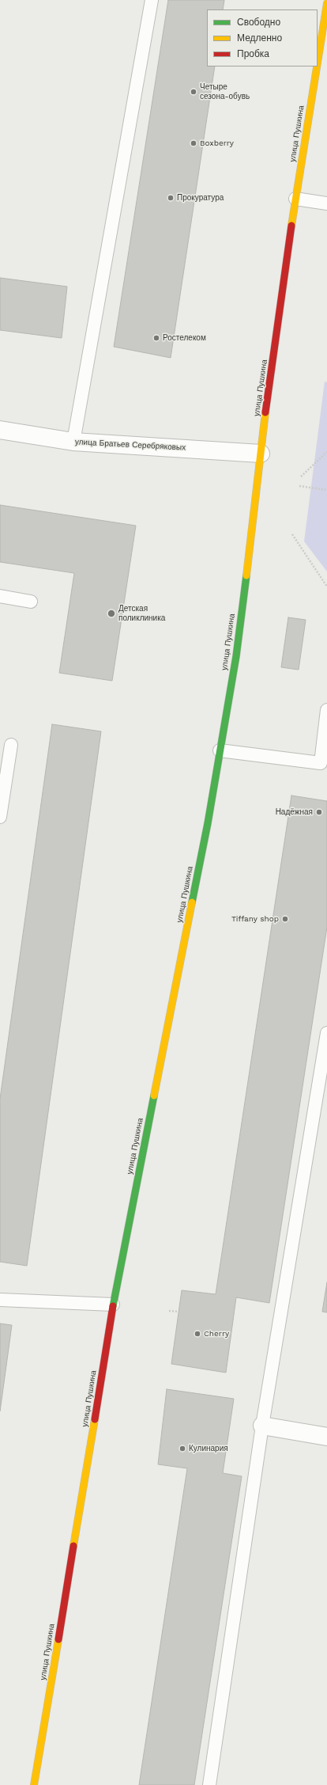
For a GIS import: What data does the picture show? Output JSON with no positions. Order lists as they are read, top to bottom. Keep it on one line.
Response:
{"streets":{"street":["улица Пушкина","улица Братьев Серебряковых"]},"crossings":[["улица Пушкина","улица Братьев Серебряковых"]],"places":["Четыре сезона-обувь","Boxberry","Прокуратура","Ростелеком","Детская поликлиника","Надёжная","Tiffany shop","Cherry","Кулинария"],"legend":["Свободно","Медленно","Пробка"]}
